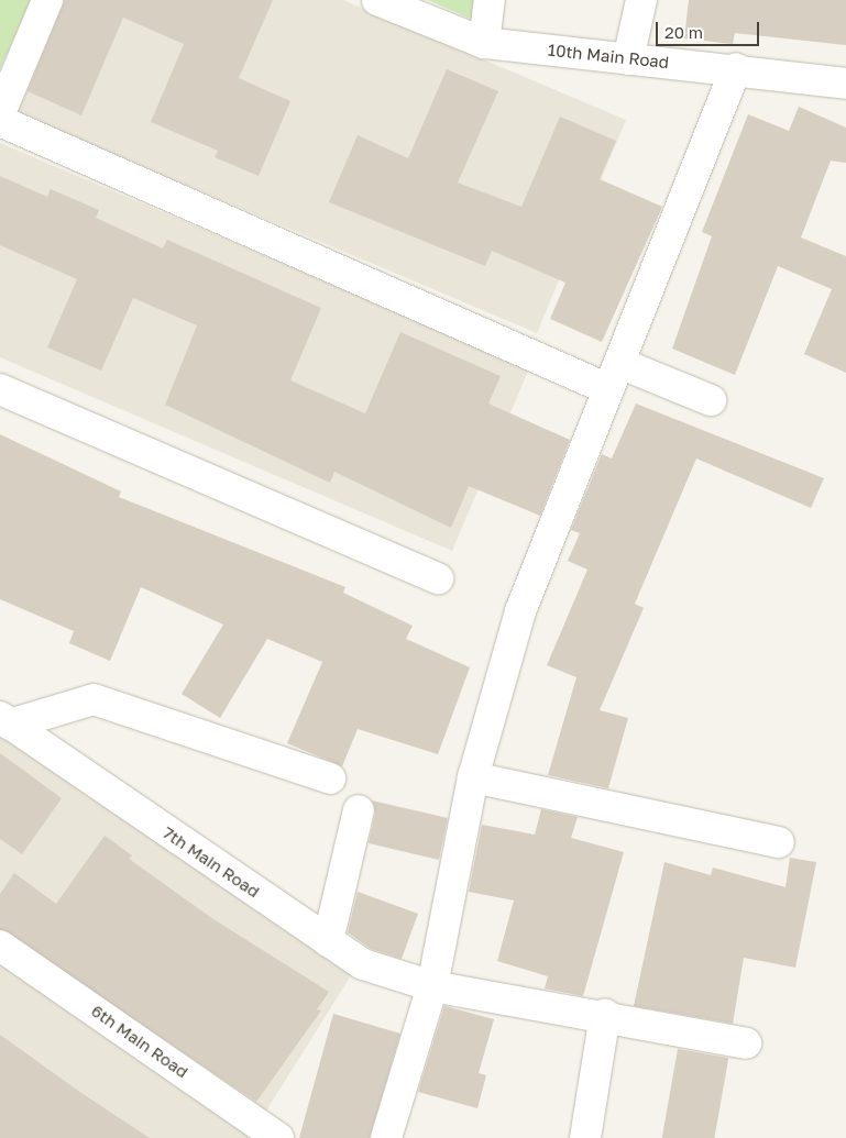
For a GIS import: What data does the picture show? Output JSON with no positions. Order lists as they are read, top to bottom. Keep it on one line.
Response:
{"streets":{"street":["10th Main Road","7th Main Road","6th Main Road"]},"scale_bar":"20 m"}
